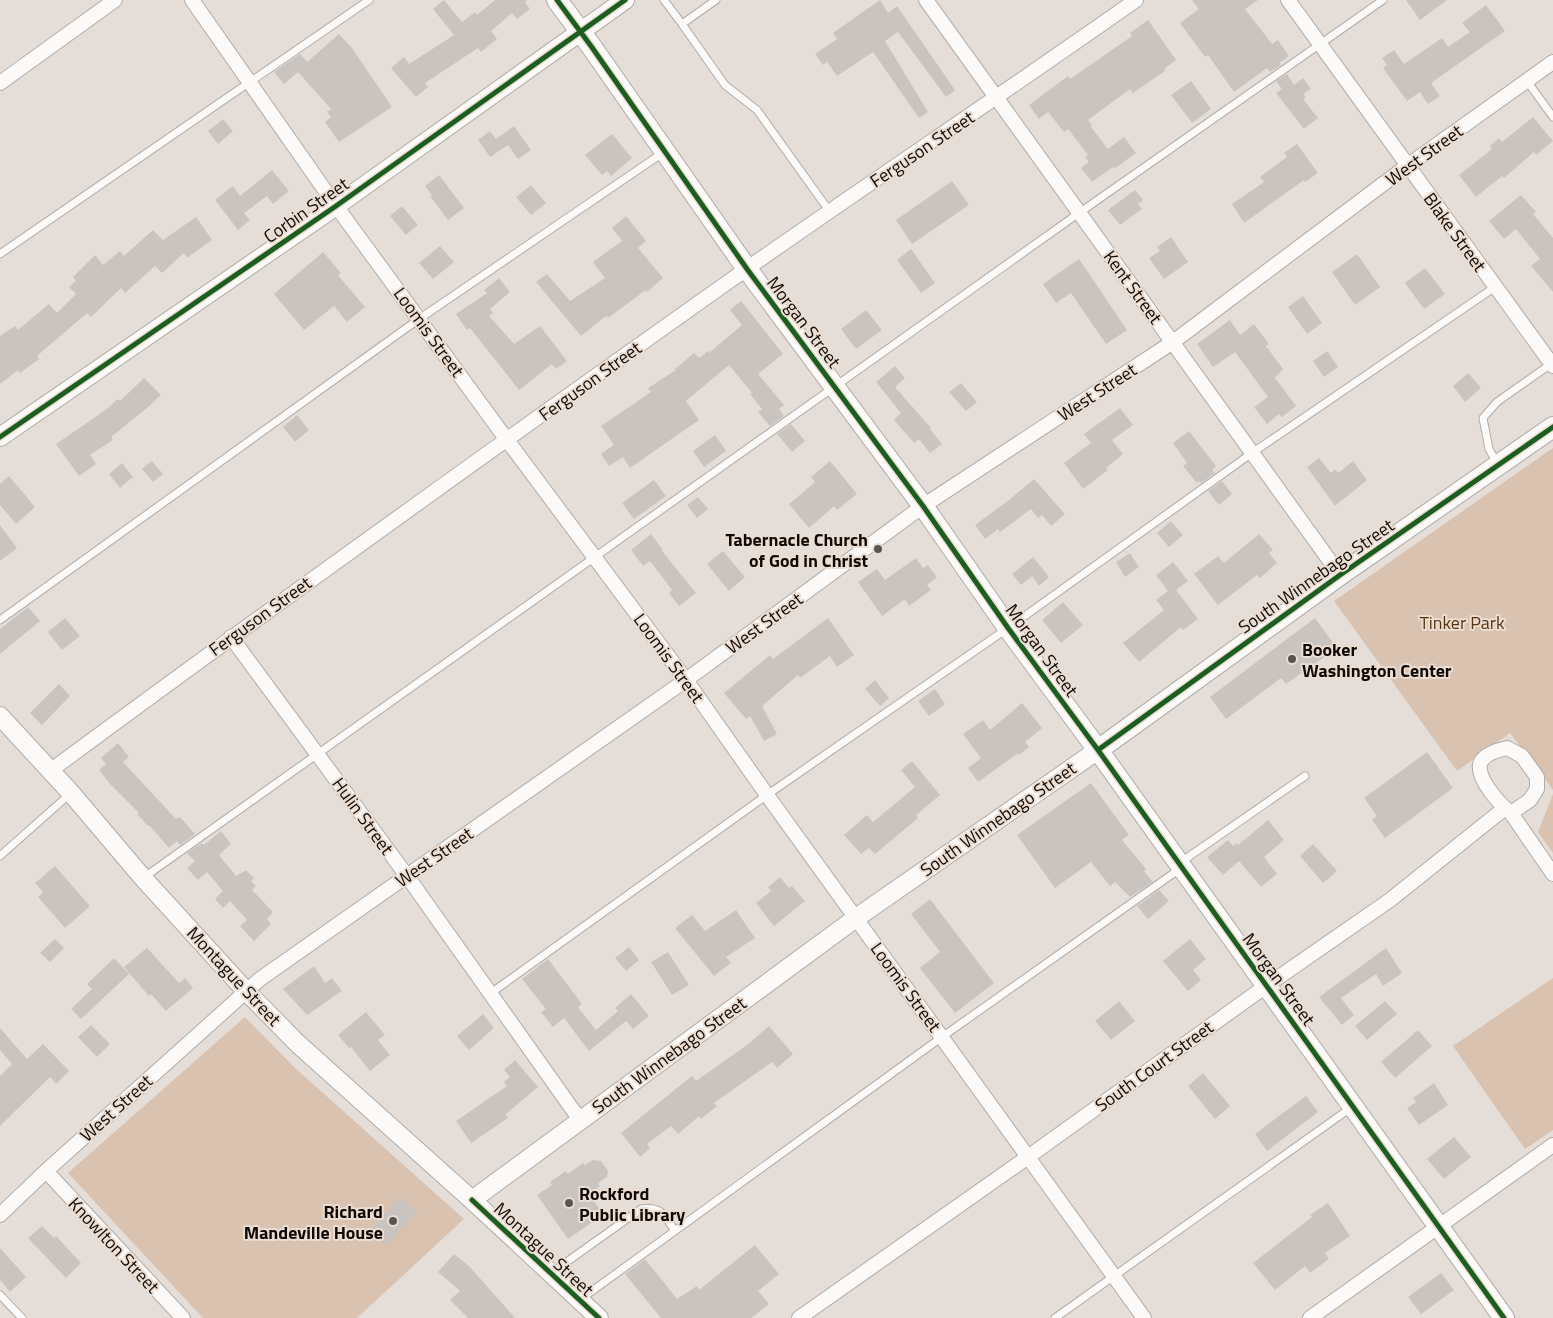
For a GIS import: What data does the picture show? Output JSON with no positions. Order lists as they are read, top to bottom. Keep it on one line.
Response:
{"streets":{"main road":["Morgan Street","South Winnebago Street"],"street":["Ferguson Street","West Street","Corbin Street","Blake Street","Kent Street","Loomis Street","Hulin Street","Montague Street","South Court Street","Knowlton Street"]},"crossings":[["Ferguson Street","Kent Street"],["Ferguson Street","Morgan Street"],["Ferguson Street","Loomis Street"],["Ferguson Street","Hulin Street"],["Ferguson Street","Montague Street"],["West Street","Blake Street"],["West Street","Kent Street"],["West Street","Morgan Street"],["West Street","Loomis Street"],["West Street","Hulin Street"],["West Street","Montague Street"],["West Street","Knowlton Street"],["Corbin Street","Morgan Street"],["Corbin Street","Loomis Street"],["Kent Street","South Winnebago Street"],["Morgan Street","South Winnebago Street"],["Morgan Street","South Court Street"],["Loomis Street","South Winnebago Street"],["Loomis Street","South Court Street"],["South Winnebago Street","Hulin Street"],["South Winnebago Street","Montague Street"]],"parks":["Tinker Park"],"places":["Tabernacle Church of God in Christ","Booker Washington Center","Rockford Public Library","Richard Mandeville House"]}
